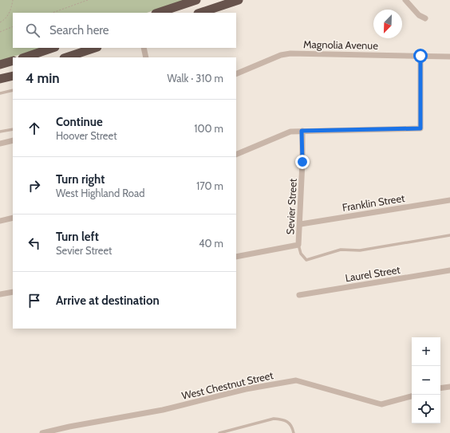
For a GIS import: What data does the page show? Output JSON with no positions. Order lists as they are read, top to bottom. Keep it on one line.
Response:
{"streets":{"street":["Magnolia Avenue","Franklin Street","Sevier Street","Laurel Street","West Chestnut Street"]},"crossings":[["Franklin Street","Sevier Street"]],"north":"bottom left","page":{"search":"Search here","heading":["4 min","Walk · 310 m"],"list":[["Continue","Hoover Street","100 m"],["Turn right","West Highland Road","170 m"],["Turn left","Sevier Street","40 m"],"Arrive at destination"],"map_buttons":["+","−"]}}
